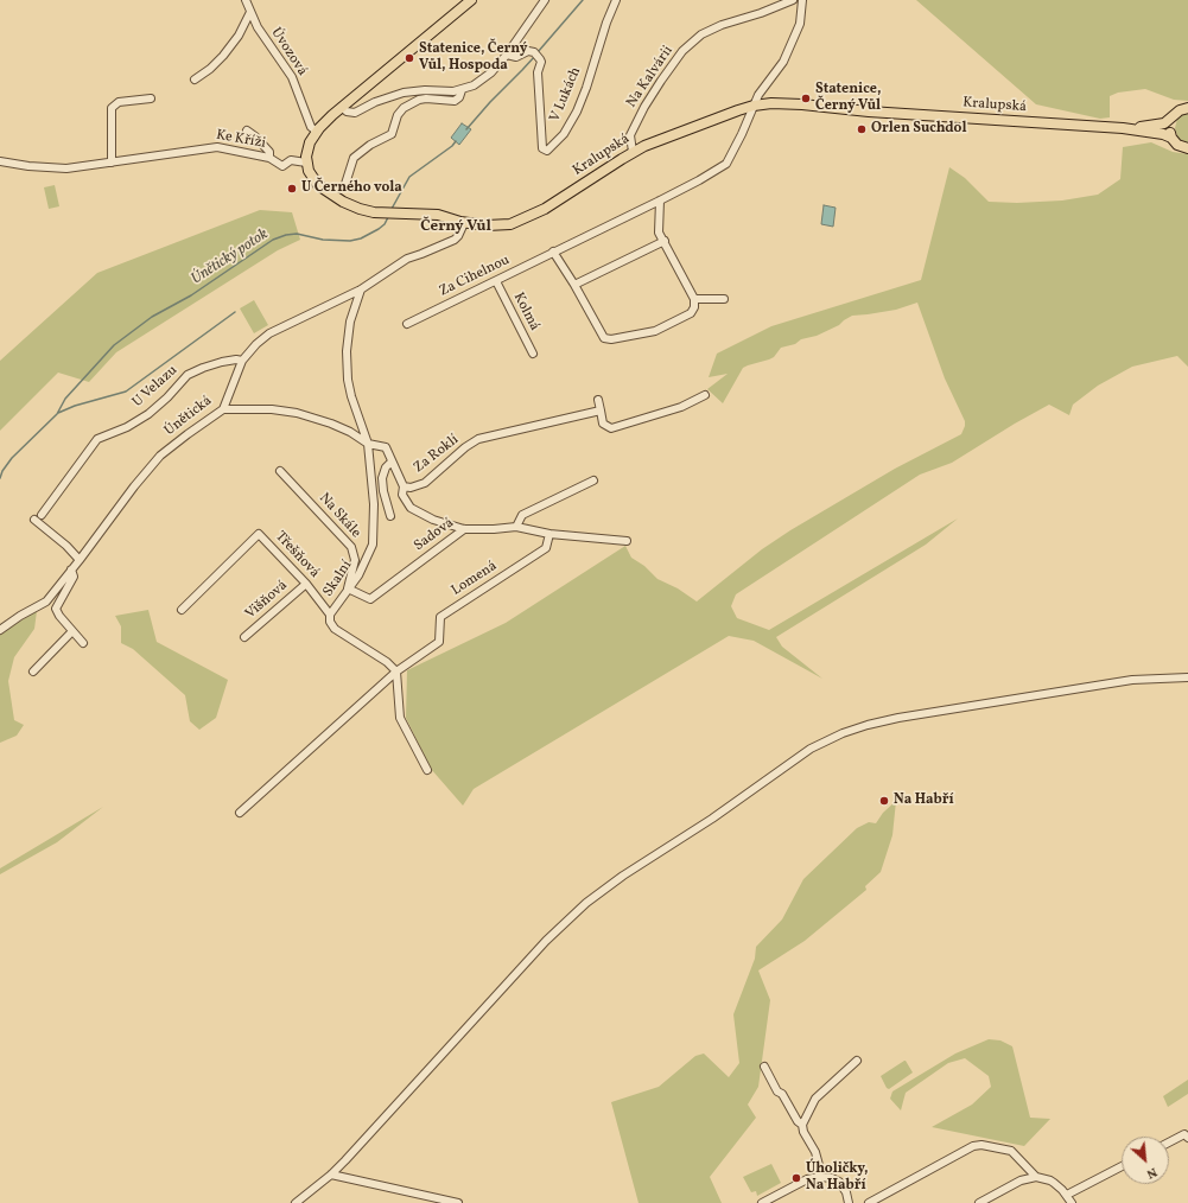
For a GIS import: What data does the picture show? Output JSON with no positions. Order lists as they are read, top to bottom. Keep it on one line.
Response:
{"streets":{"main road":["Kralupská"],"street":["Úvozová","Na Kalvárii","V Lukách","Ke Kříži","Za Cihelnou","Kolmá","U Velazu","Únětická","Za Roklí","Na Skále","Sadová","Třešňová","Skalní","Lomená","Višňová"]},"crossings":[["Na Kalvárii","Kralupská"],["Kralupská","Ke Kříži"],["Kralupská","Za Cihelnou"],["Kralupská","Únětická"],["Za Cihelnou","Kolmá"],["U Velazu","Únětická"],["Únětická","Skalní"],["Za Roklí","Skalní"],["Na Skále","Sadová"],["Na Skále","Skalní"],["Sadová","Skalní"],["Třešňová","Skalní"],["Třešňová","Višňová"],["Skalní","Lomená"]],"districts":["Černý Vůl"],"water":["Únětický potok"],"places":["Statenice, Černý Vůl, Hospoda","Statenice, Černý Vůl","Orlen Suchdol","U Černého vola","Na Habří","Úholičky, Na Habří"],"north":"bottom right"}
